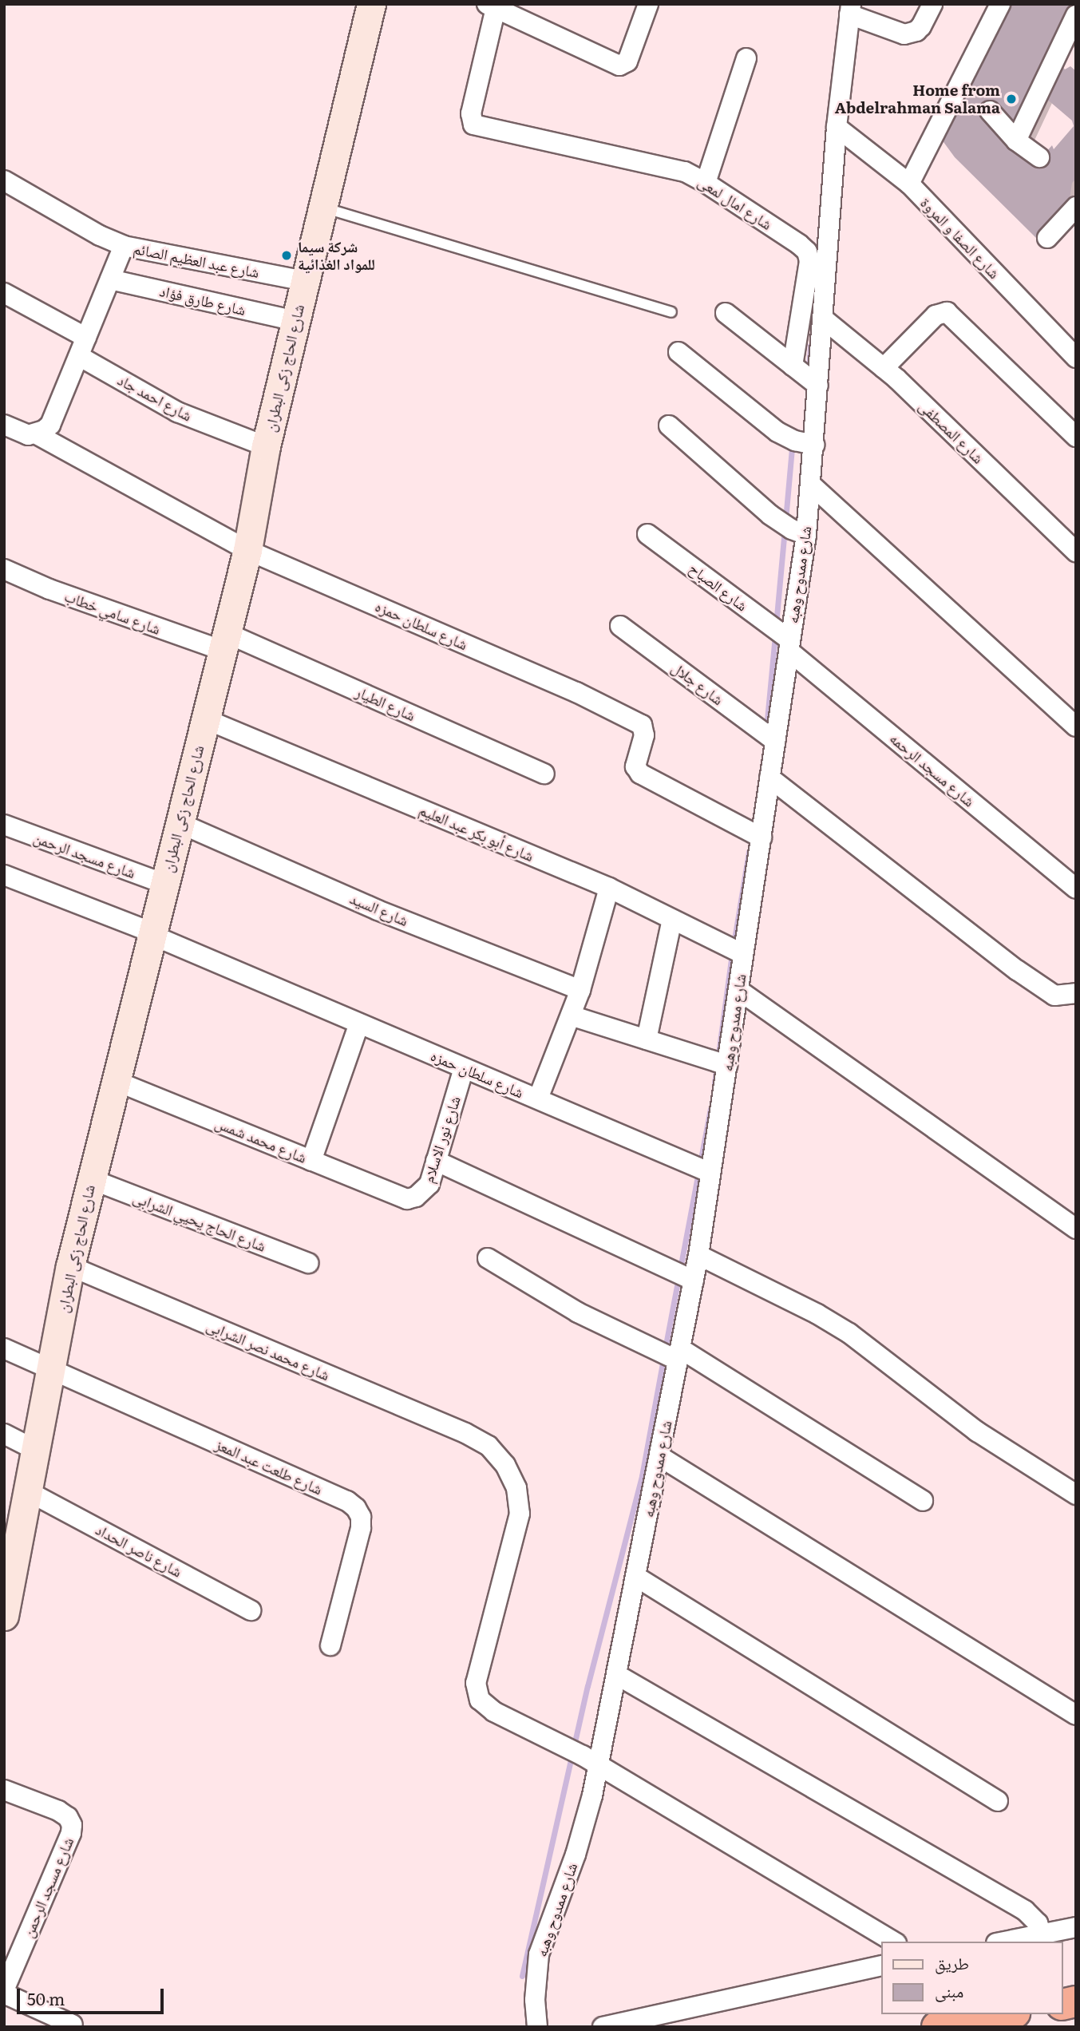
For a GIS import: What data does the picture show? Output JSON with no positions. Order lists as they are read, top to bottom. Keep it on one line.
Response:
{"streets":{"street":["شارع امال لمعى","شارع الصفا و المروة","شارع عبد العظيم الصائم","شارع طارق فؤاد","شارع الحاج زكى البطران","شارع احمد جاد","شارع المصطفى","شارع ممدوح وهبه","شارع الصباح","شارع سامي خطاب","شارع سلطان حمزه","شارع جلال","شارع الطيار","شارع مسجد الرحمه","شارع أبو بكر عبد العليم","شارع مسجد الرحمن","شارع السيد","شارع نور الاسلام","شارع محمد شمس","شارع الحاج يحيي الشرابى","شارع محمد نصر الشرابى","شارع طلعت عبد المعز","شارع ناصر الحداد"]},"crossings":[["شارع الصفا و المروة","شارع ممدوح وهبه"],["شارع عبد العظيم الصائم","شارع الحاج زكى البطران"],["شارع طارق فؤاد","شارع الحاج زكى البطران"],["شارع الحاج زكى البطران","شارع احمد جاد"],["شارع الحاج زكى البطران","شارع سامي خطاب"],["شارع الحاج زكى البطران","شارع سلطان حمزه"],["شارع الحاج زكى البطران","شارع الطيار"],["شارع الحاج زكى البطران","شارع أبو بكر عبد العليم"],["شارع الحاج زكى البطران","شارع مسجد الرحمن"],["شارع الحاج زكى البطران","شارع السيد"],["شارع الحاج زكى البطران","شارع محمد شمس"],["شارع الحاج زكى البطران","شارع الحاج يحيي الشرابى"],["شارع الحاج زكى البطران","شارع محمد نصر الشرابى"],["شارع الحاج زكى البطران","شارع طلعت عبد المعز"],["شارع الحاج زكى البطران","شارع ناصر الحداد"],["شارع المصطفى","شارع ممدوح وهبه"],["شارع ممدوح وهبه","شارع الصباح"],["شارع ممدوح وهبه","شارع سلطان حمزه"],["شارع ممدوح وهبه","شارع جلال"],["شارع ممدوح وهبه","شارع مسجد الرحمه"],["شارع ممدوح وهبه","شارع أبو بكر عبد العليم"],["شارع ممدوح وهبه","شارع محمد نصر الشرابى"],["شارع الصباح","شارع مسجد الرحمه"],["شارع سامي خطاب","شارع الطيار"],["شارع سلطان حمزه","شارع نور الاسلام"],["شارع نور الاسلام","شارع محمد شمس"]],"places":["Home from Abdelrahman Salama","شركة سيما للمواد الغذائية"],"legend":["طريق","مبنى"],"scale_bar":"50 m"}
